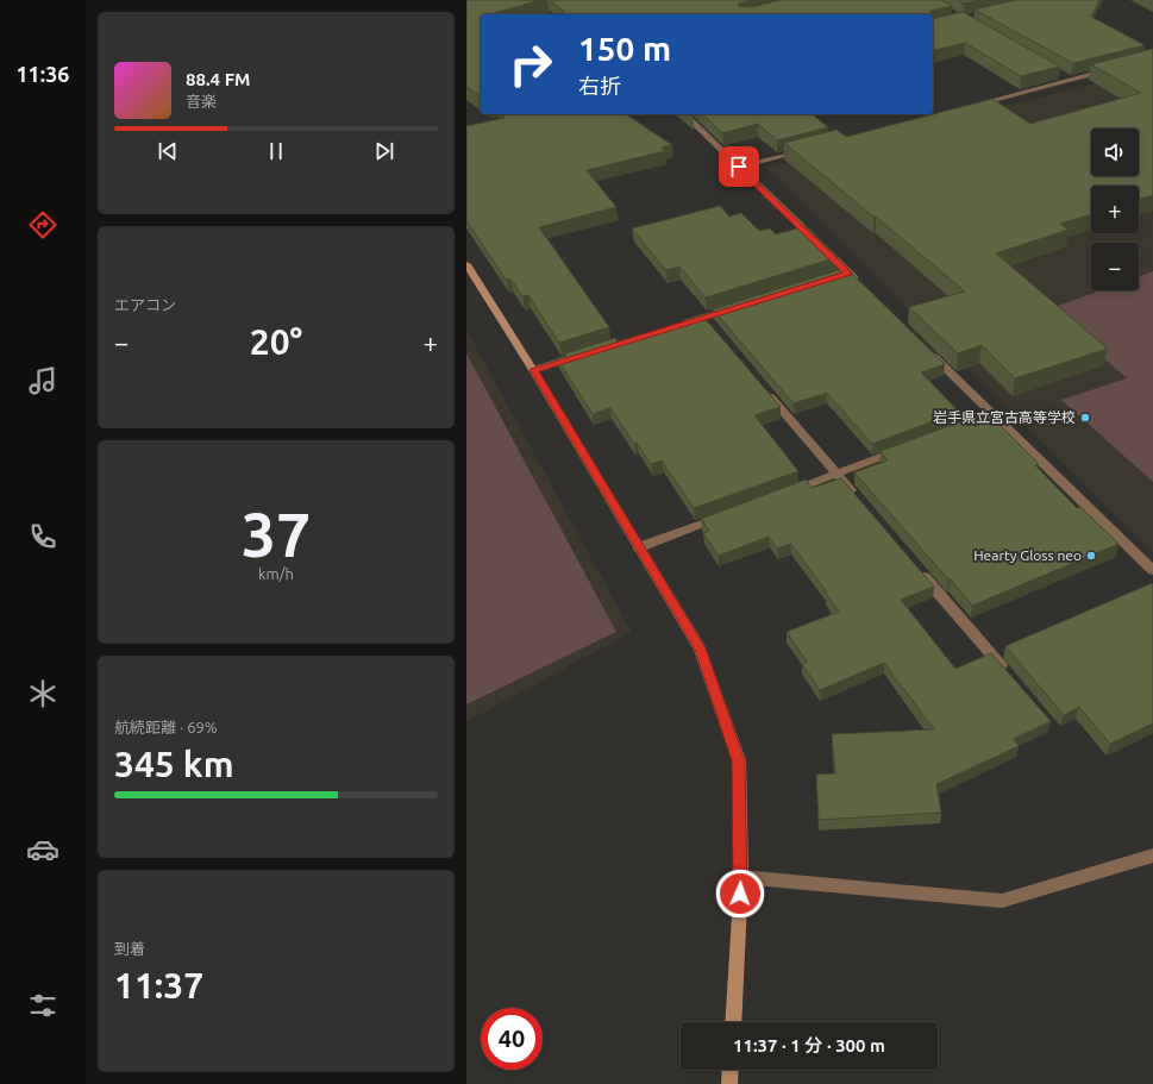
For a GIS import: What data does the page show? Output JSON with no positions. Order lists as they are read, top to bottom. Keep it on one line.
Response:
{"places":["岩手県立宮古高等学校","Hearty Gloss neo"],"page":{"tabs":"11:36","turn":["150 m","右折"],"song":["88.4 FM","音楽"],"map_buttons":["+","−"],"tile":["エアコン",["37","km/h"],["航続距離 · 69%","345 km"],["到着","11:37"]],"heat":["−","20°","+"],"limit":"40","trip":"11:37 · 1 分 · 300 m"}}
